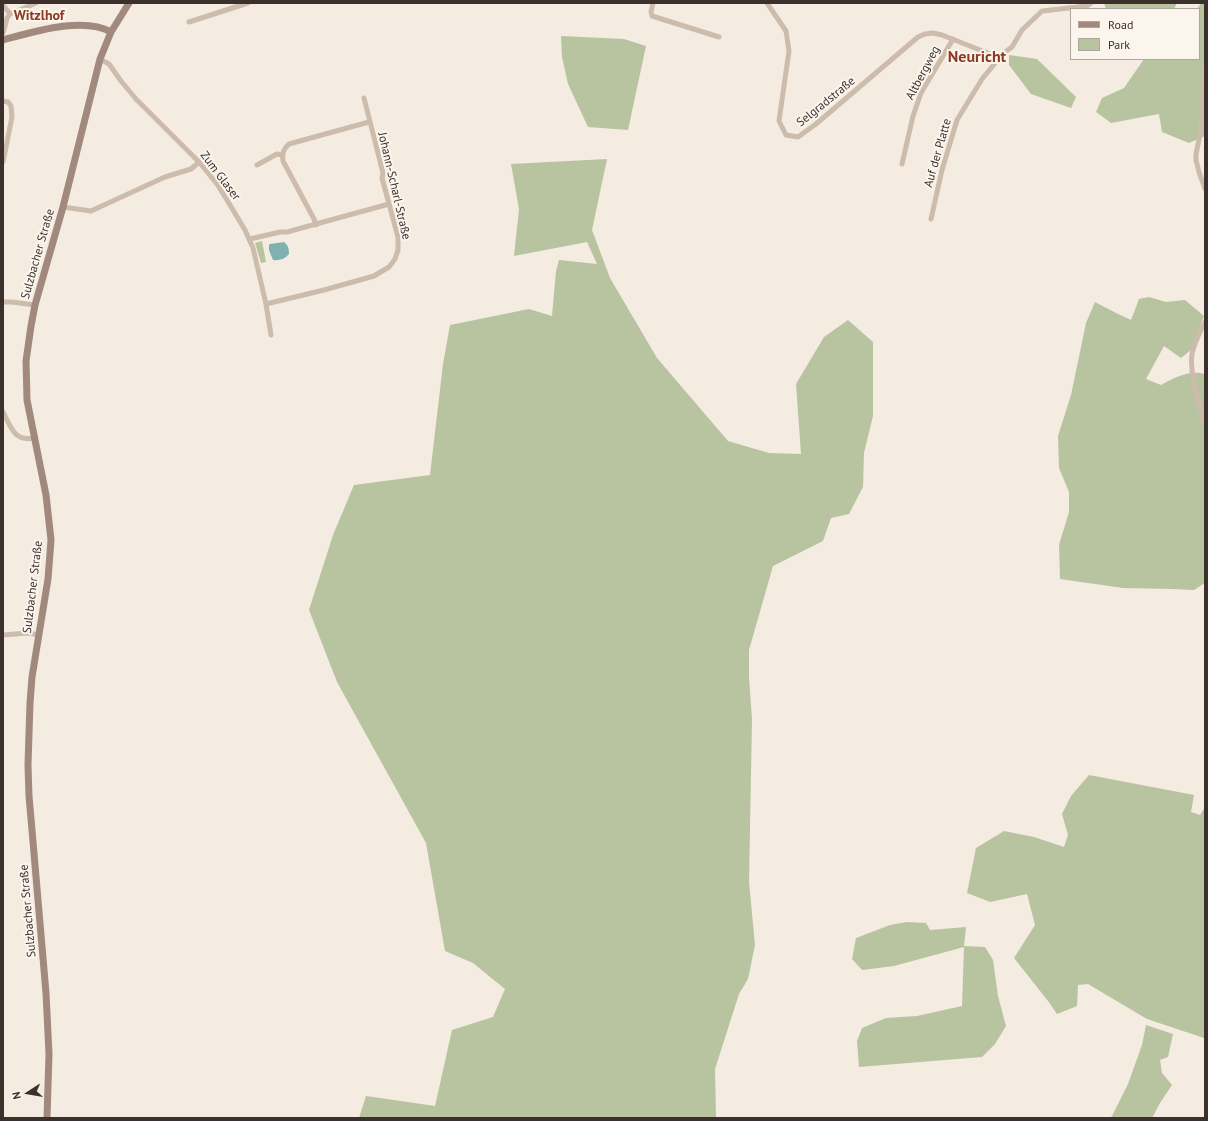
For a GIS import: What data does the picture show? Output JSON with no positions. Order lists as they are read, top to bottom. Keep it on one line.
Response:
{"streets":{"main road":["Sulzbacher Straße"],"street":["Altbergweg","Selgradstraße","Auf der Platte","Zum Glaser","Johann-Scharl-Straße"]},"crossings":[["Altbergweg","Selgradstraße"],["Zum Glaser","Johann-Scharl-Straße"],["Zum Glaser","Sulzbacher Straße"]],"districts":["Witzlhof","Neuricht"],"legend":["Road","Park"],"north":"left"}
